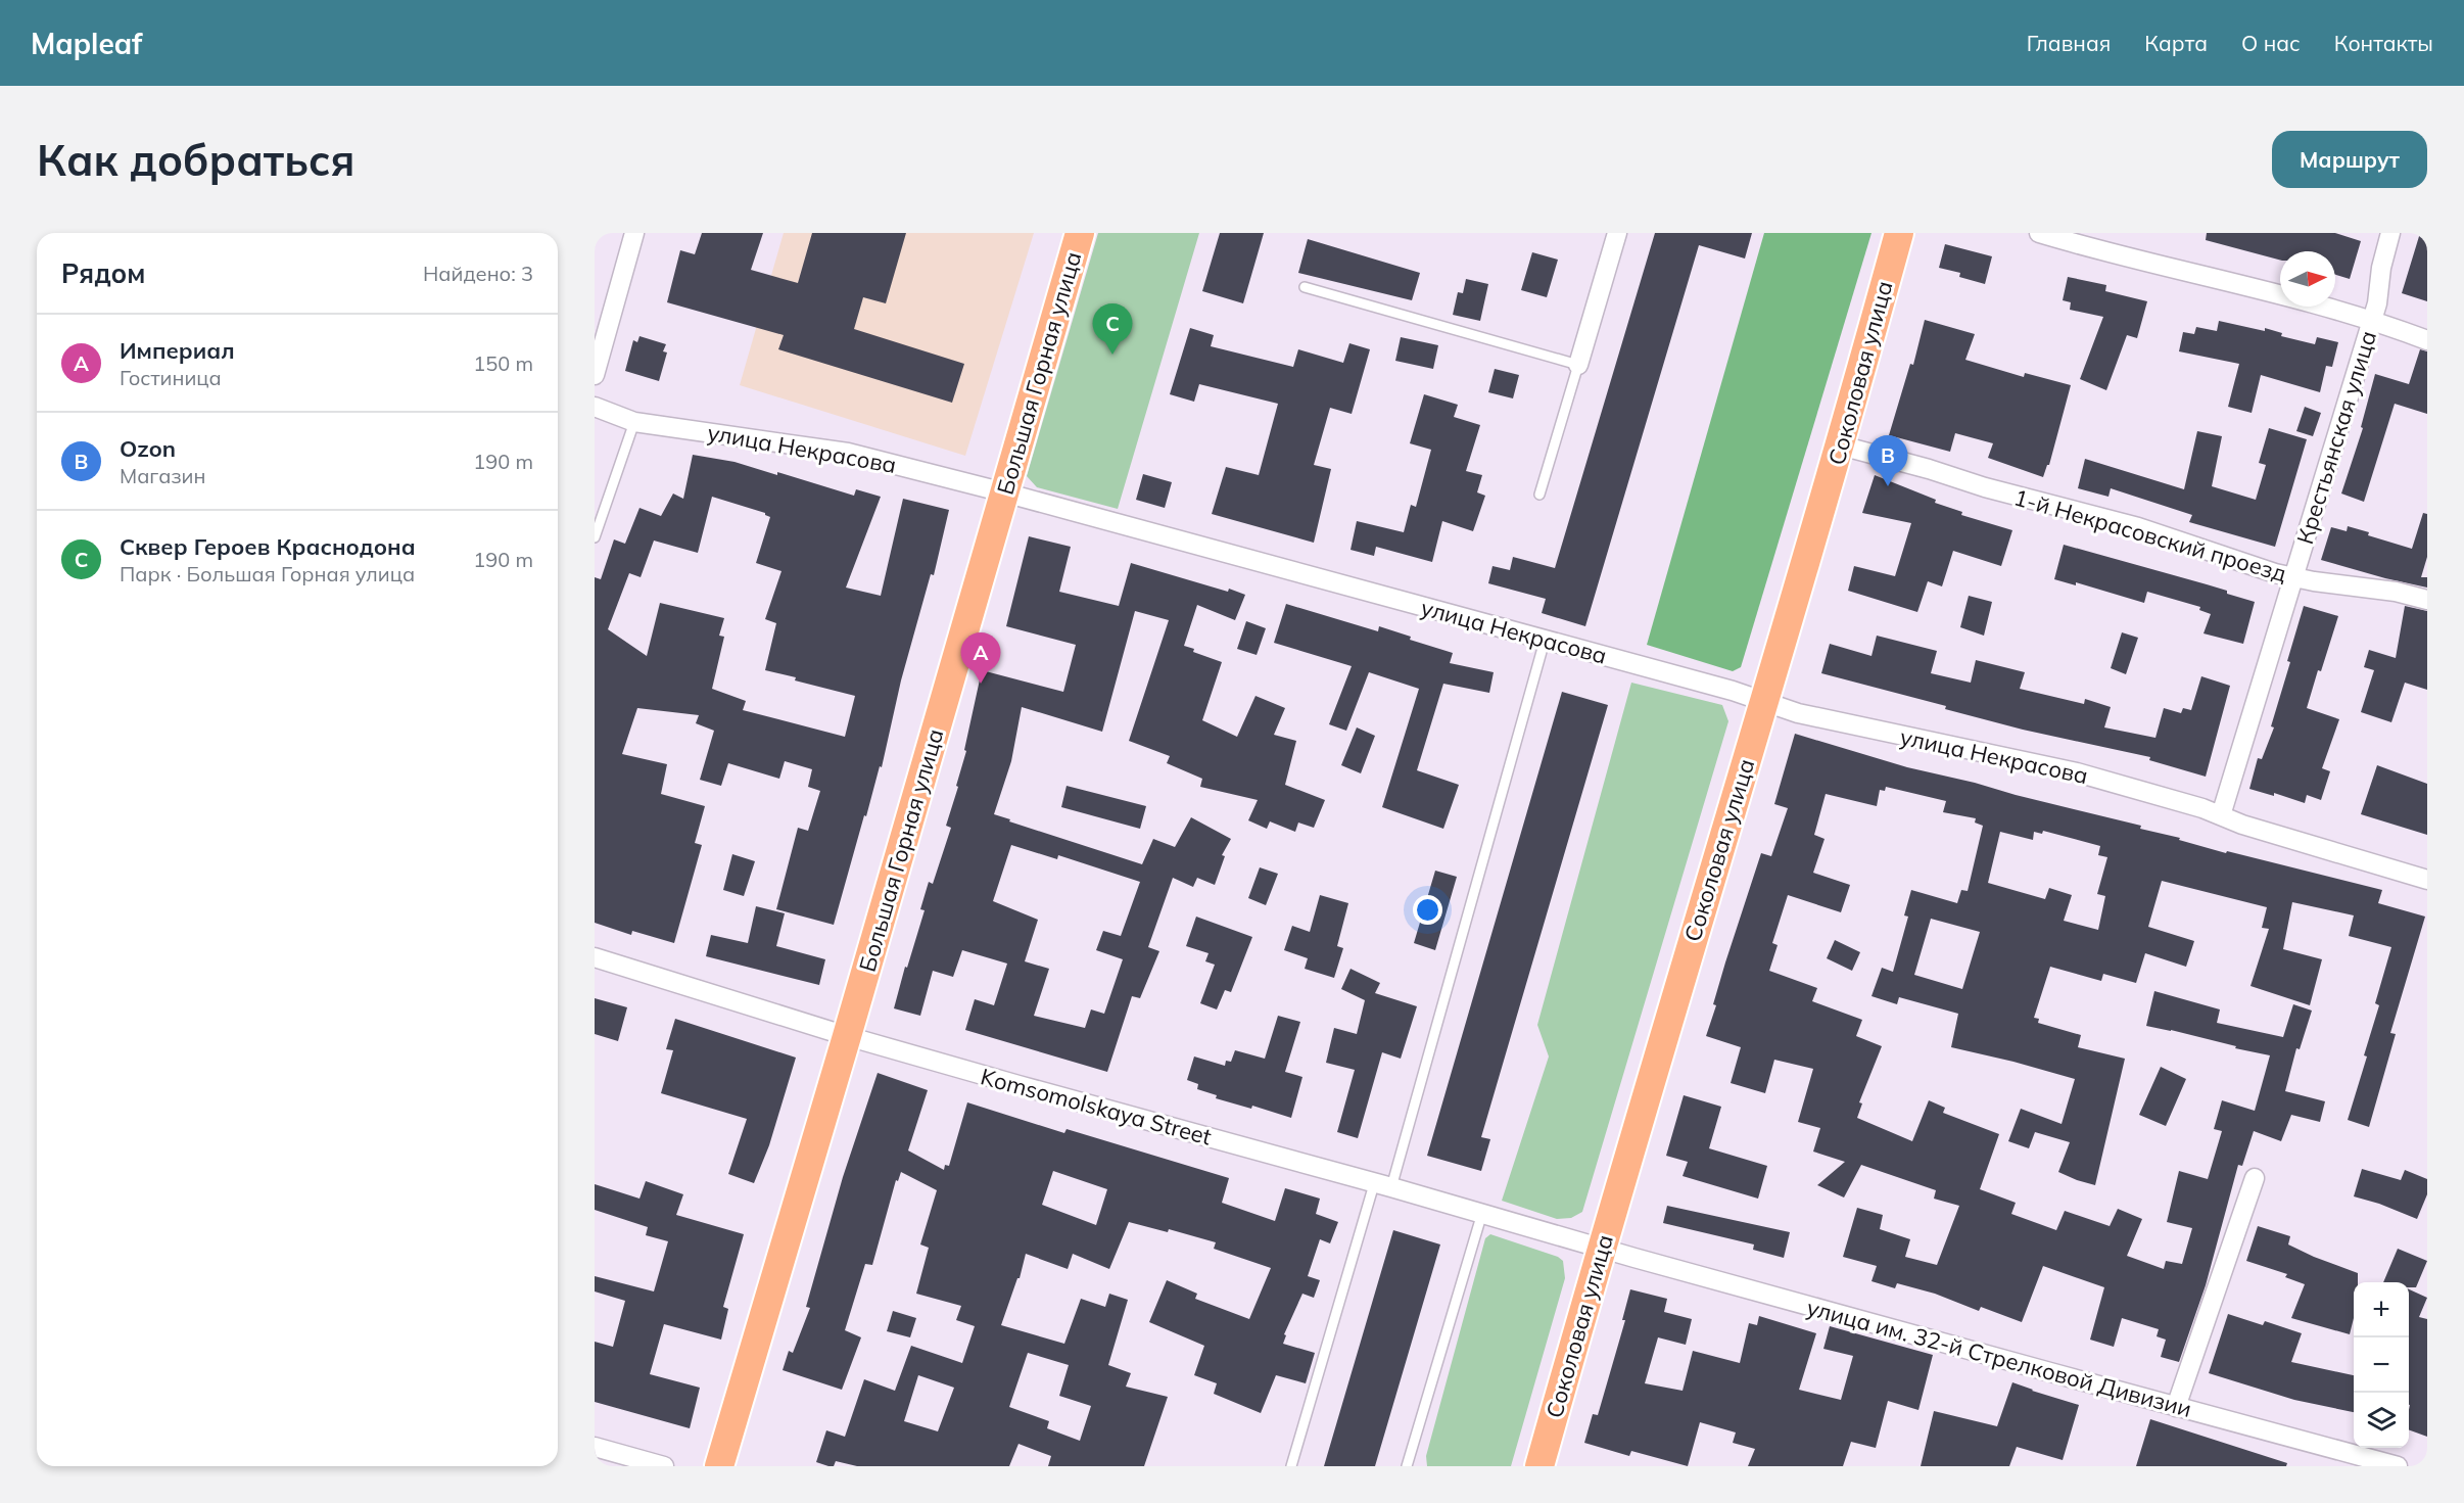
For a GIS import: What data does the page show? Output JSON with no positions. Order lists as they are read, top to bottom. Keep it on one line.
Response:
{"streets":{"main road":["Большая Горная улица","Соколовая улица"],"street":["Крестьянская улица","улица Некрасова","1-й Некрасовский проезд","Komsomolskaya Street","улица им. 32-й Стрелковой Дивизии"]},"crossings":[["Большая Горная улица","улица Некрасова"],["Большая Горная улица","Komsomolskaya Street"],["Соколовая улица","улица Некрасова"],["Соколовая улица","1-й Некрасовский проезд"],["Соколовая улица","Komsomolskaya Street"],["Соколовая улица","улица им. 32-й Стрелковой Дивизии"],["Крестьянская улица","улица Некрасова"],["Крестьянская улица","1-й Некрасовский проезд"],["Komsomolskaya Street","улица им. 32-й Стрелковой Дивизии"]],"north":"right","page":{"header":"Mapleaf","nav":["Главная","Карта","О нас","Контакты"],"buttons":"Маршрут","title":"Как добраться","heading":["Рядом","Найдено: 3"],"pins":["C","B","A"],"list":[{"mark":"A","name":"Империал","note":"Гостиница","value":"150 m"},{"mark":"B","name":"Ozon","note":"Магазин","value":"190 m"},{"mark":"C","name":"Сквер Героев Краснодона","note":"Парк · Большая Горная улица","value":"190 m"}],"map_buttons":["+","−"]}}
